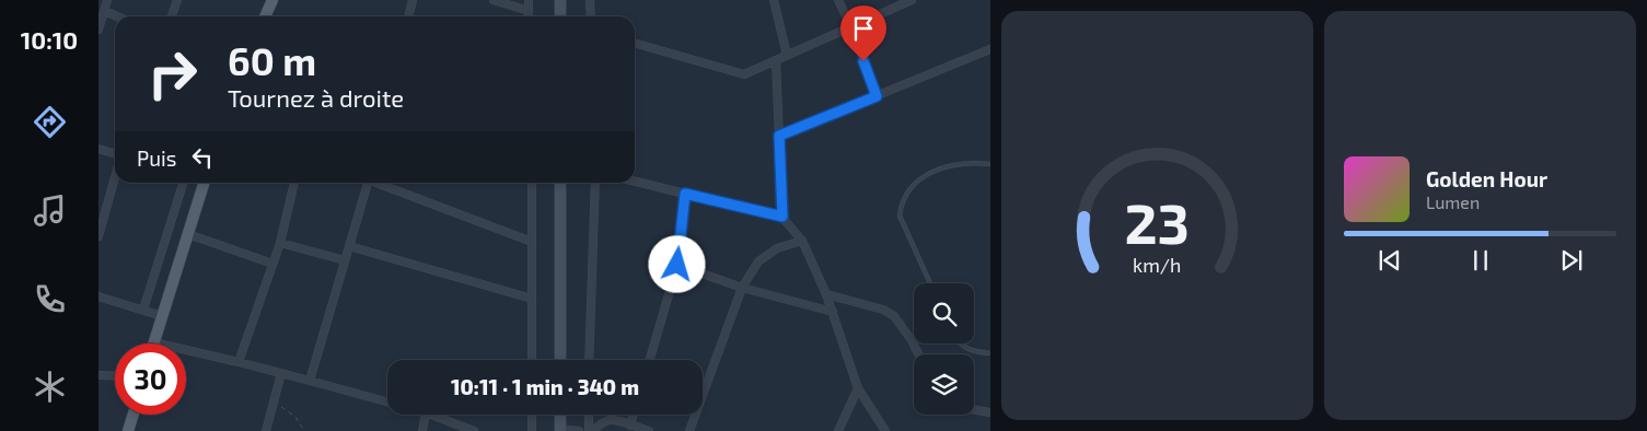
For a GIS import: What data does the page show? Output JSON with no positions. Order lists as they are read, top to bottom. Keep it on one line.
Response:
{"page":{"tabs":"10:10","turn":["60 m","Tournez à droite"],"then":"Puis","song":["Golden Hour","Lumen"],"limit":"30","trip":"10:11 · 1 min · 340 m","gauge":["23","km/h"]}}
